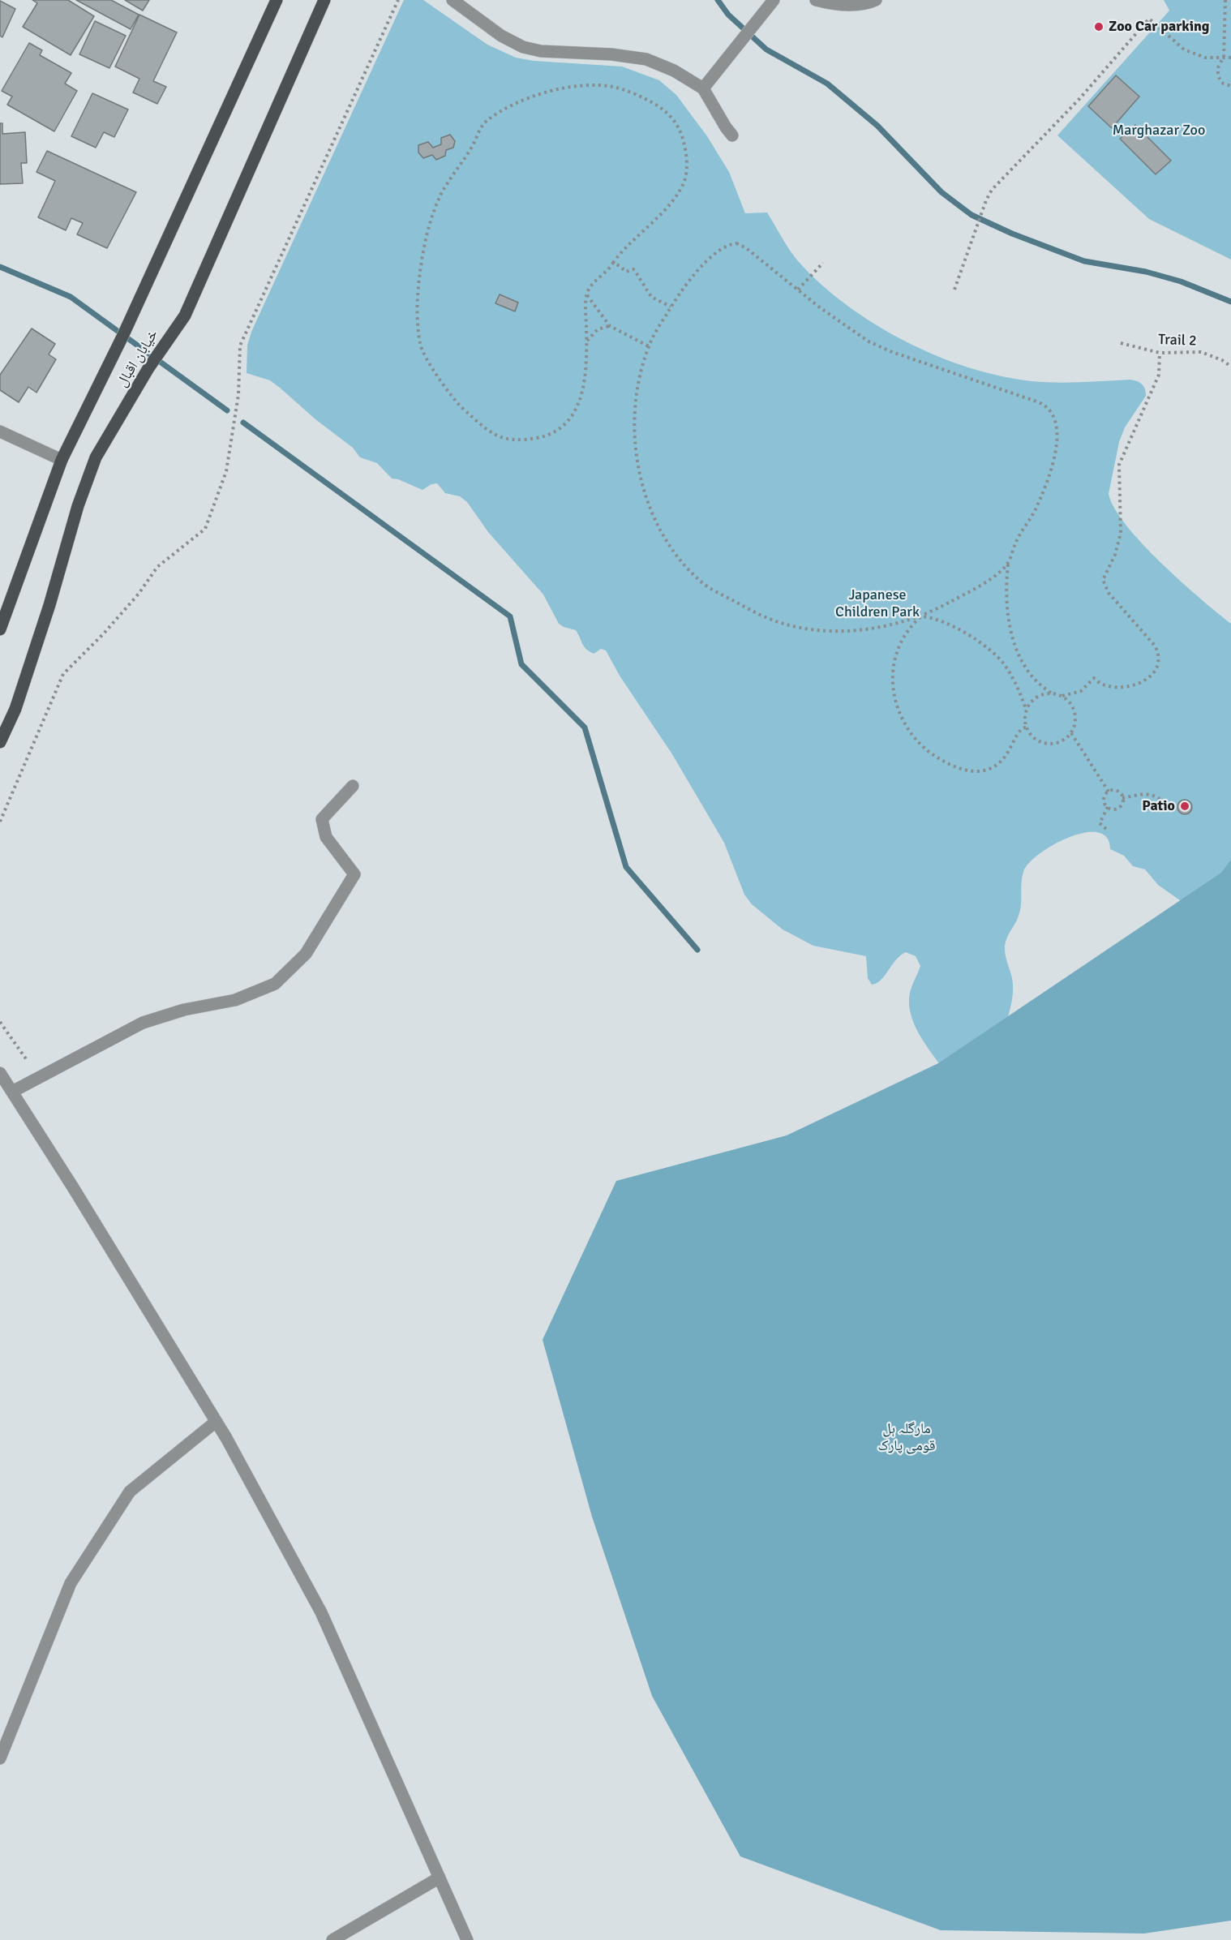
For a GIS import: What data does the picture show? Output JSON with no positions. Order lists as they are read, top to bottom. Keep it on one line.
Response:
{"streets":{"main road":["خیابان اقبال"],"path":["Trail 2"]},"parks":["Marghazar Zoo","Japanese Children Park","مارگلہ ہل قومی پارک"],"places":["Zoo Car parking","Patio"]}
